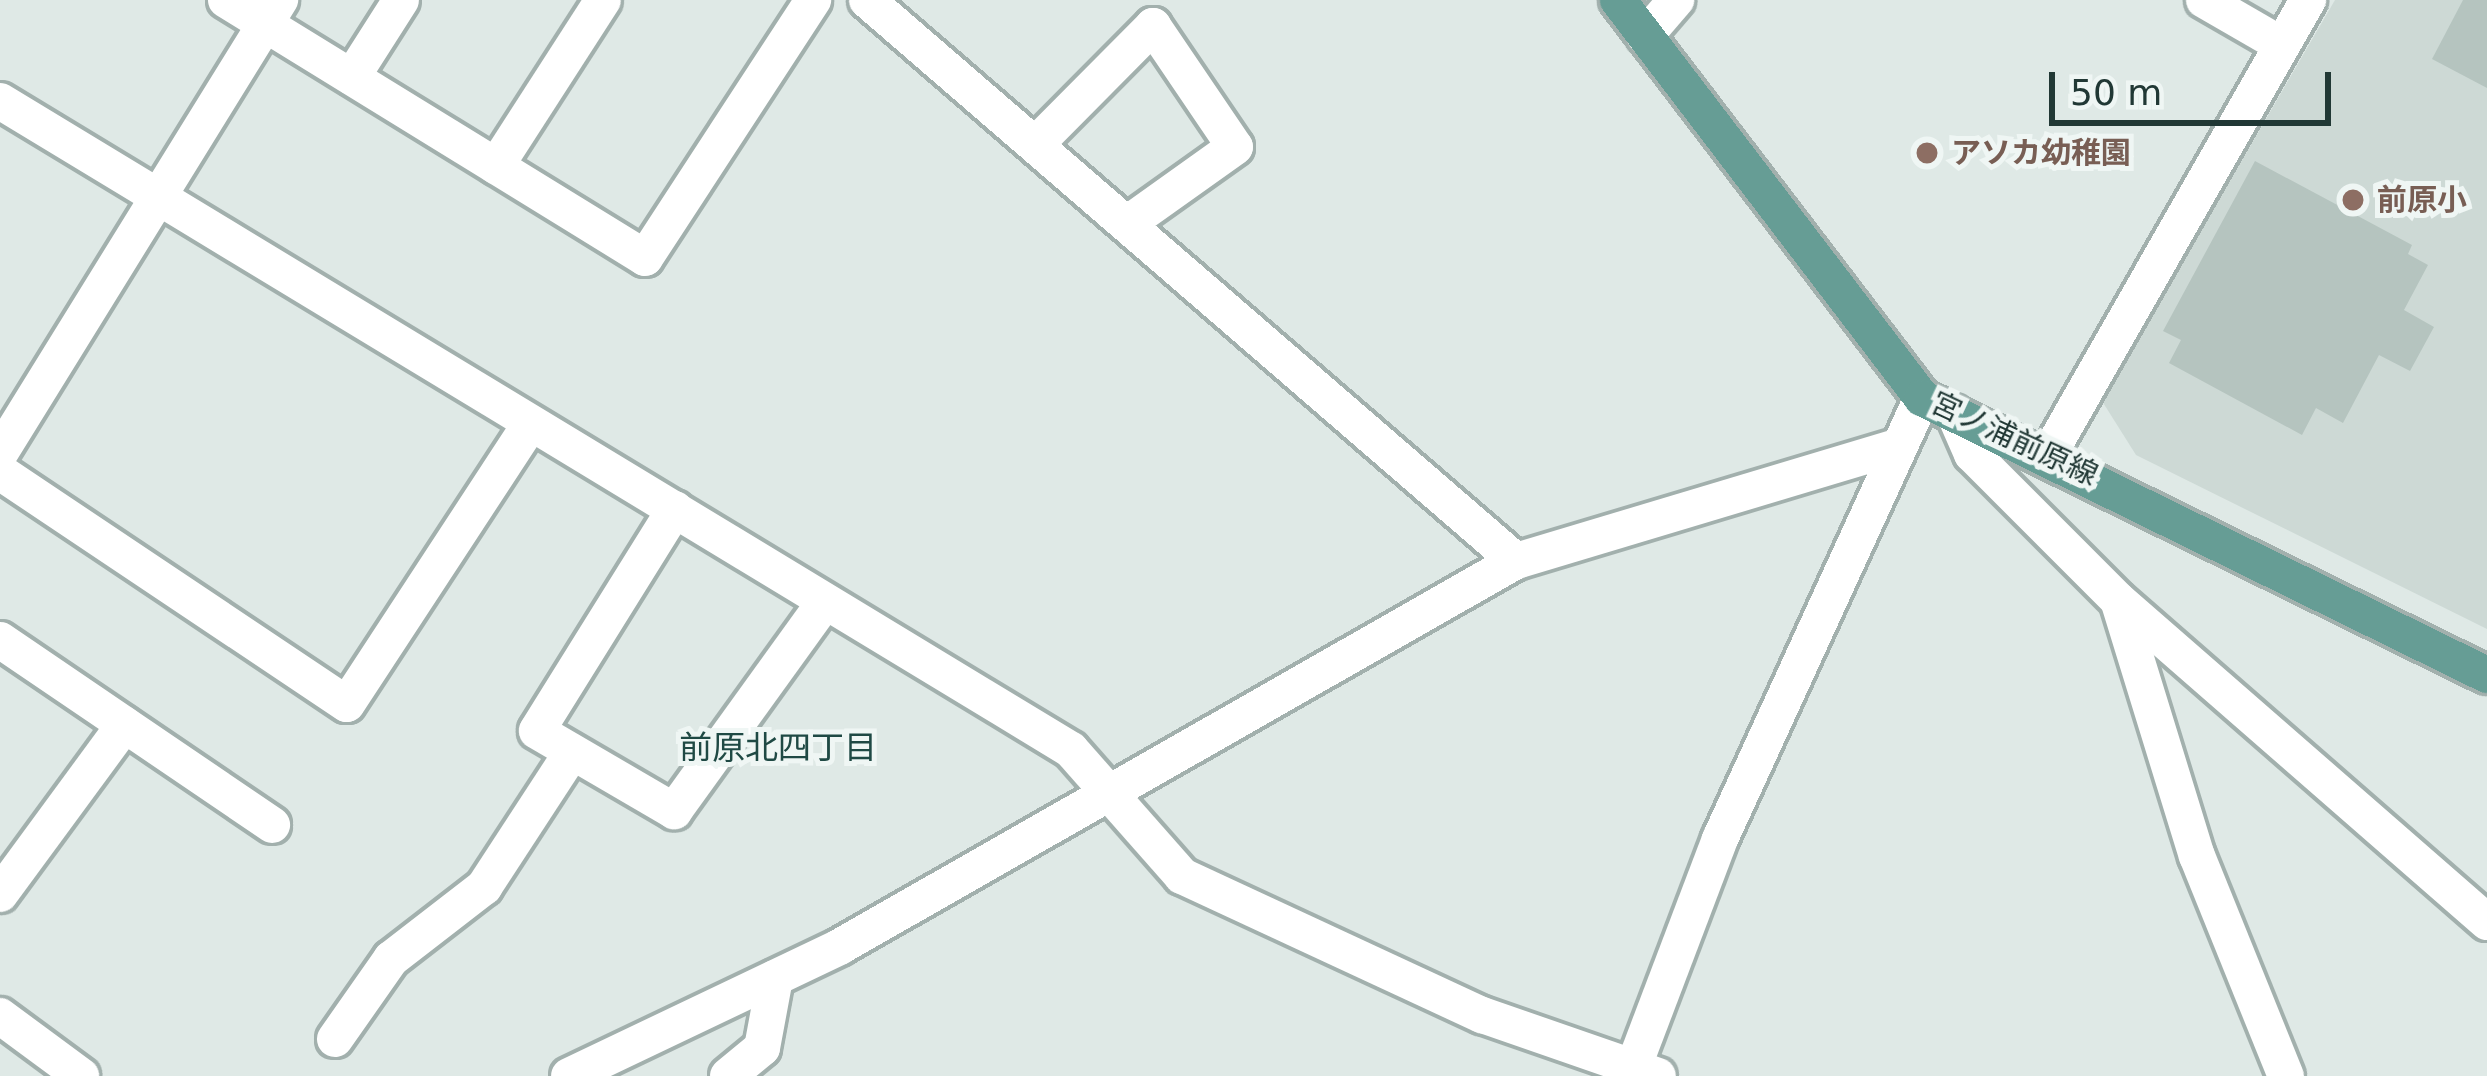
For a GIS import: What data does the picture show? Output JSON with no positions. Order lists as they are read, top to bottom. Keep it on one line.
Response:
{"streets":{"main road":["宮ノ浦前原線"]},"districts":["前原北四丁目"],"places":["アソカ幼稚園","前原小"],"scale_bar":"50 m"}
